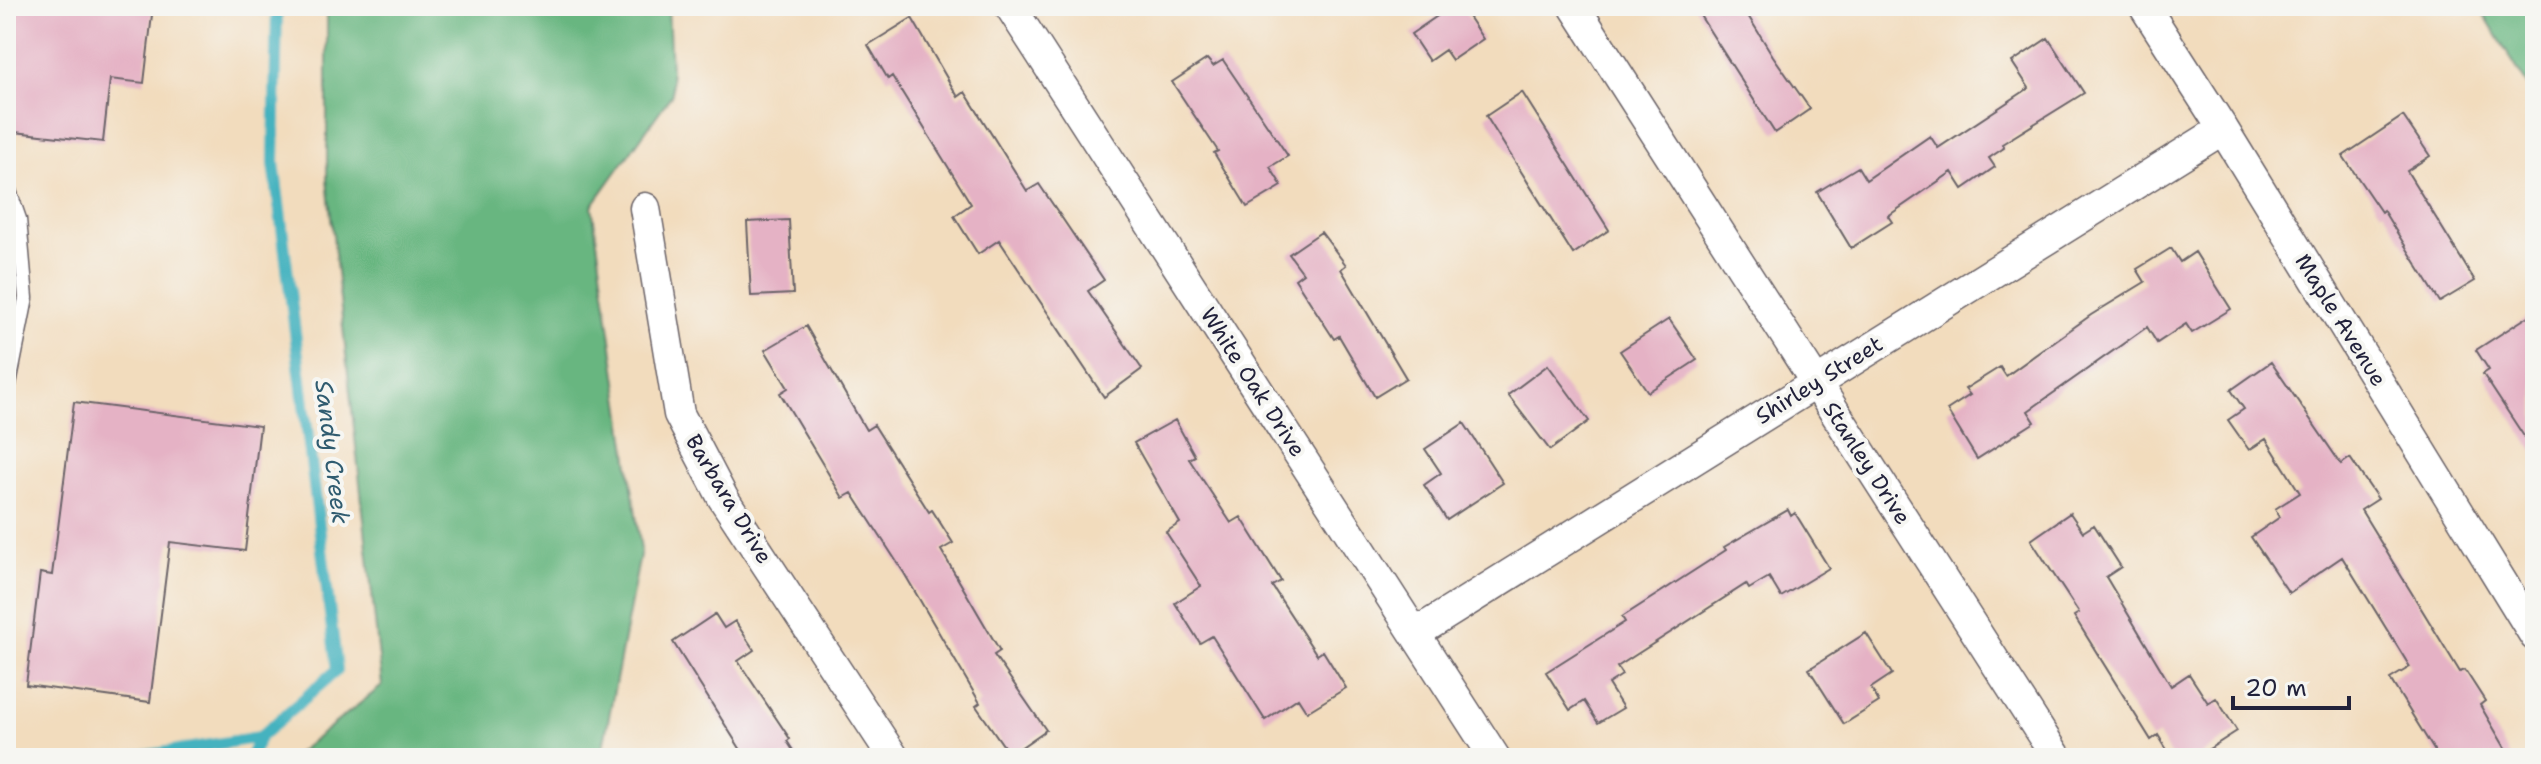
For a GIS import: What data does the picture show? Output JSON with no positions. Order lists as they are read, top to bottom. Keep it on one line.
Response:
{"streets":{"street":["Maple Avenue","Shirley Street","White Oak Drive","Stanley Drive","Barbara Drive"]},"crossings":[["Maple Avenue","Shirley Street"],["Shirley Street","White Oak Drive"],["Shirley Street","Stanley Drive"]],"water":["Sandy Creek"],"scale_bar":"20 m"}
